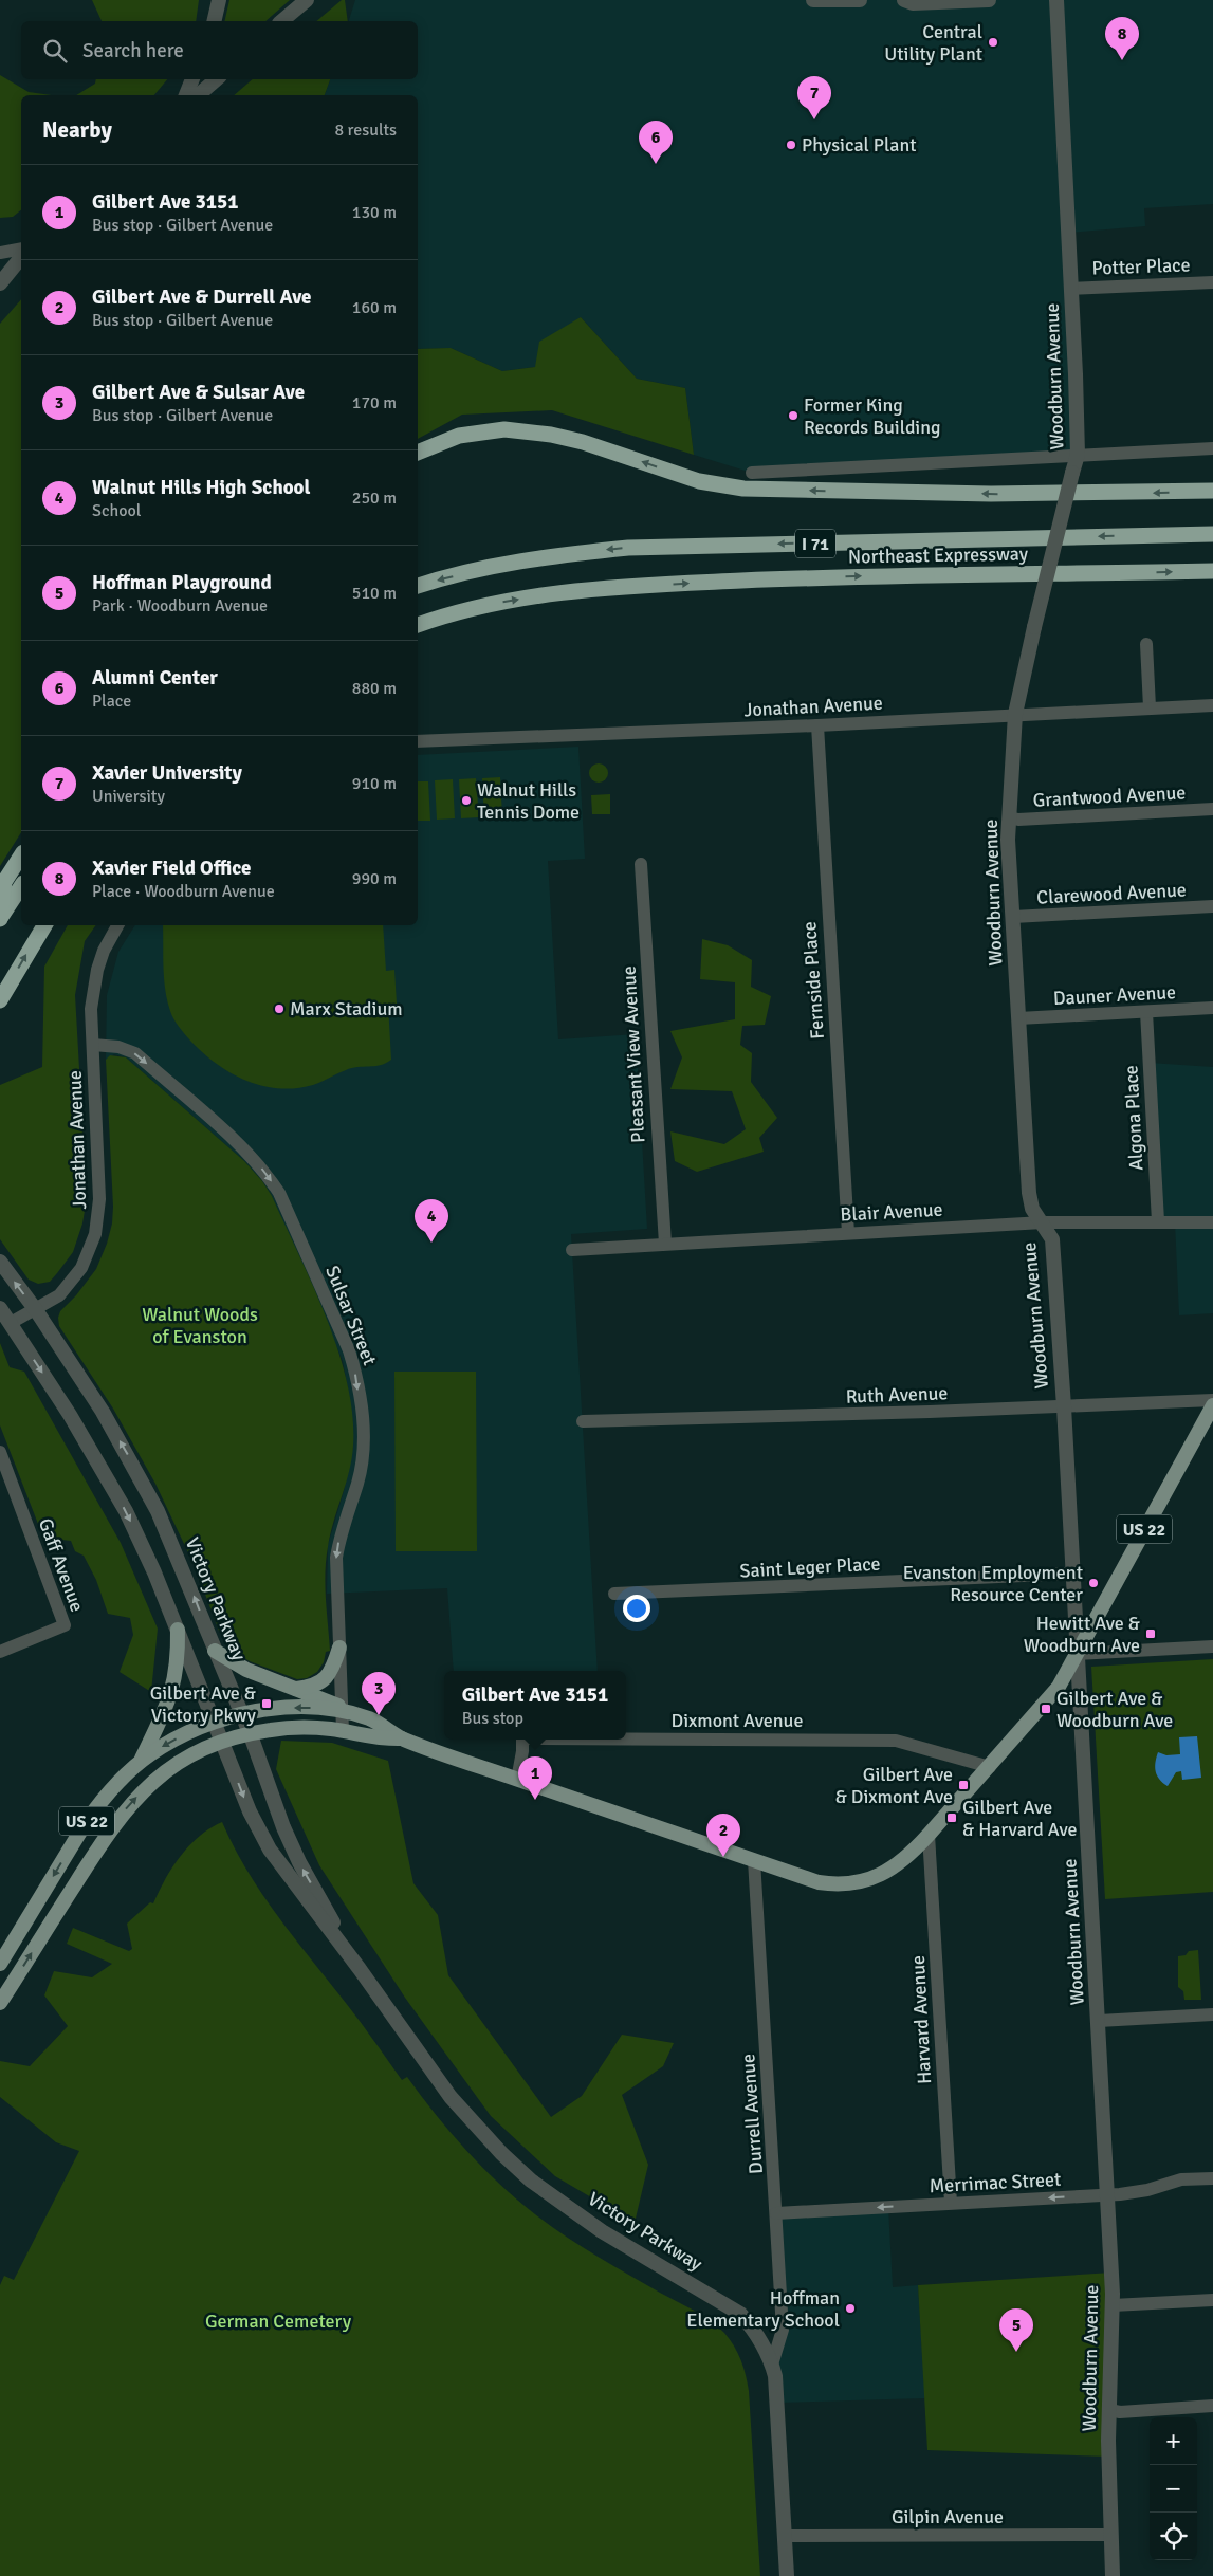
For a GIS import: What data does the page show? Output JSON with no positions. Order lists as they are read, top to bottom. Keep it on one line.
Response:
{"streets":{"highway":["I 71","Northeast Expressway"],"main road":["US 22"],"street":["Potter Place","Woodburn Avenue","Jonathan Avenue","Grantwood Avenue","Clarewood Avenue","Fernside Place","Dauner Avenue","Pleasant View Avenue","Algona Place","Blair Avenue","Sulsar Street","Ruth Avenue","Gaff Avenue","Saint Leger Place","Victory Parkway","Dixmont Avenue","Harvard Avenue","Durrell Avenue","Merrimac Street","Gilpin Avenue"]},"crossings":[["Potter Place","Woodburn Avenue"],["Woodburn Avenue","Jonathan Avenue"],["Woodburn Avenue","Grantwood Avenue"],["Woodburn Avenue","Clarewood Avenue"],["Woodburn Avenue","Dauner Avenue"],["Woodburn Avenue","Blair Avenue"],["Woodburn Avenue","Ruth Avenue"],["Woodburn Avenue","US 22"],["Woodburn Avenue","Saint Leger Place"],["Woodburn Avenue","Merrimac Street"],["Woodburn Avenue","Gilpin Avenue"],["Jonathan Avenue","Fernside Place"],["Jonathan Avenue","Sulsar Street"],["Jonathan Avenue","Victory Parkway"],["Fernside Place","Blair Avenue"],["Dauner Avenue","Algona Place"],["Pleasant View Avenue","Blair Avenue"],["Algona Place","Blair Avenue"],["Sulsar Street","US 22"],["US 22","Victory Parkway"],["US 22","Dixmont Avenue"],["US 22","Harvard Avenue"],["US 22","Durrell Avenue"],["Victory Parkway","Durrell Avenue"],["Victory Parkway","Gilpin Avenue"],["Harvard Avenue","Merrimac Street"],["Durrell Avenue","Merrimac Street"]],"one_way":["Sulsar Street","Merrimac Street"],"parks":["Walnut Woods of Evanston","German Cemetery"],"places":{"other":["Central Utility Plant","Physical Plant","Former King Records Building","Walnut Hills Tennis Dome","Marx Stadium","Evanston Employment Resource Center","Hoffman Elementary School"],"transit":["Hewitt Ave & Woodburn Ave","Gilbert Ave & Victory Pkwy","Gilbert Ave & Woodburn Ave","Gilbert Ave & Dixmont Ave","Gilbert Ave & Harvard Ave"]},"page":{"pins":["8","7","6","4","3","1","2","5"],"search":"Search here","heading":["Nearby","8 results"],"list":[{"mark":"1","name":"Gilbert Ave 3151","note":"Bus stop · Gilbert Avenue","value":"130 m"},{"mark":"2","name":"Gilbert Ave & Durrell Ave","note":"Bus stop · Gilbert Avenue","value":"160 m"},{"mark":"3","name":"Gilbert Ave & Sulsar Ave","note":"Bus stop · Gilbert Avenue","value":"170 m"},{"mark":"4","name":"Walnut Hills High School","note":"School","value":"250 m"},{"mark":"5","name":"Hoffman Playground","note":"Park · Woodburn Avenue","value":"510 m"},{"mark":"6","name":"Alumni Center","note":"Place","value":"880 m"},{"mark":"7","name":"Xavier University","note":"University","value":"910 m"},{"mark":"8","name":"Xavier Field Office","note":"Place · Woodburn Avenue","value":"990 m"}],"popup":["Gilbert Ave 3151","Bus stop"],"map_buttons":["+","−"]}}
